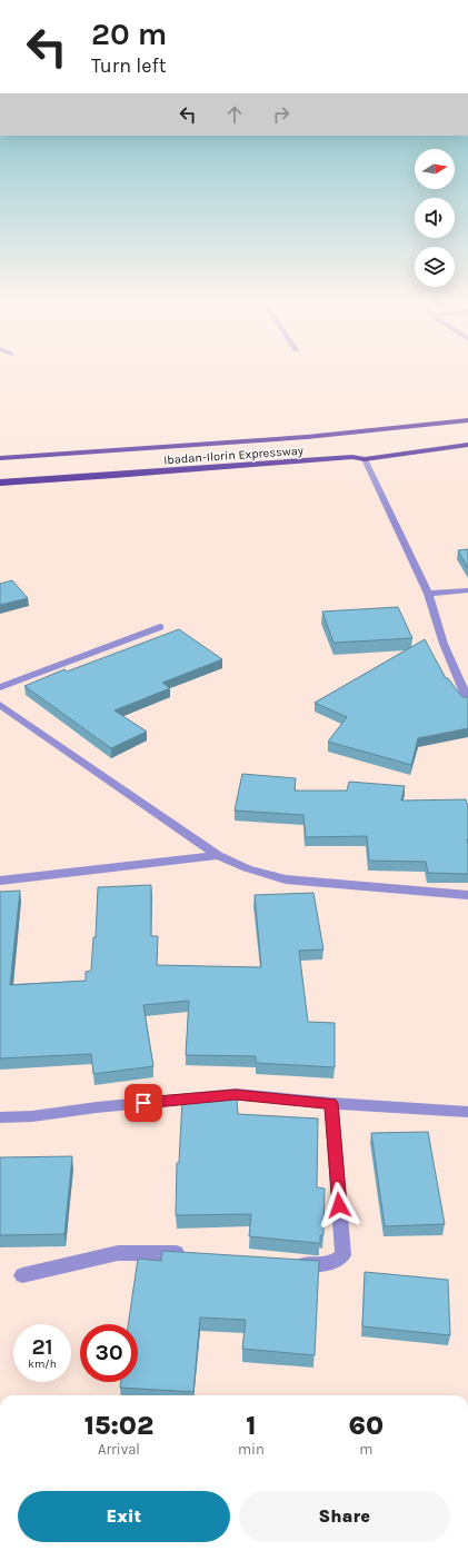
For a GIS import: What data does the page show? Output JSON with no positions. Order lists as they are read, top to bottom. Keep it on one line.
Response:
{"streets":{"highway":["Ibadan-Ilorin Expressway"]},"north":"right","page":{"turn":["20 m","Turn left"],"speed":"21 km/h","limit":"30","eta":["15:02","Arrival","1","min","60","m"],"buttons":["Exit","Share"]}}
